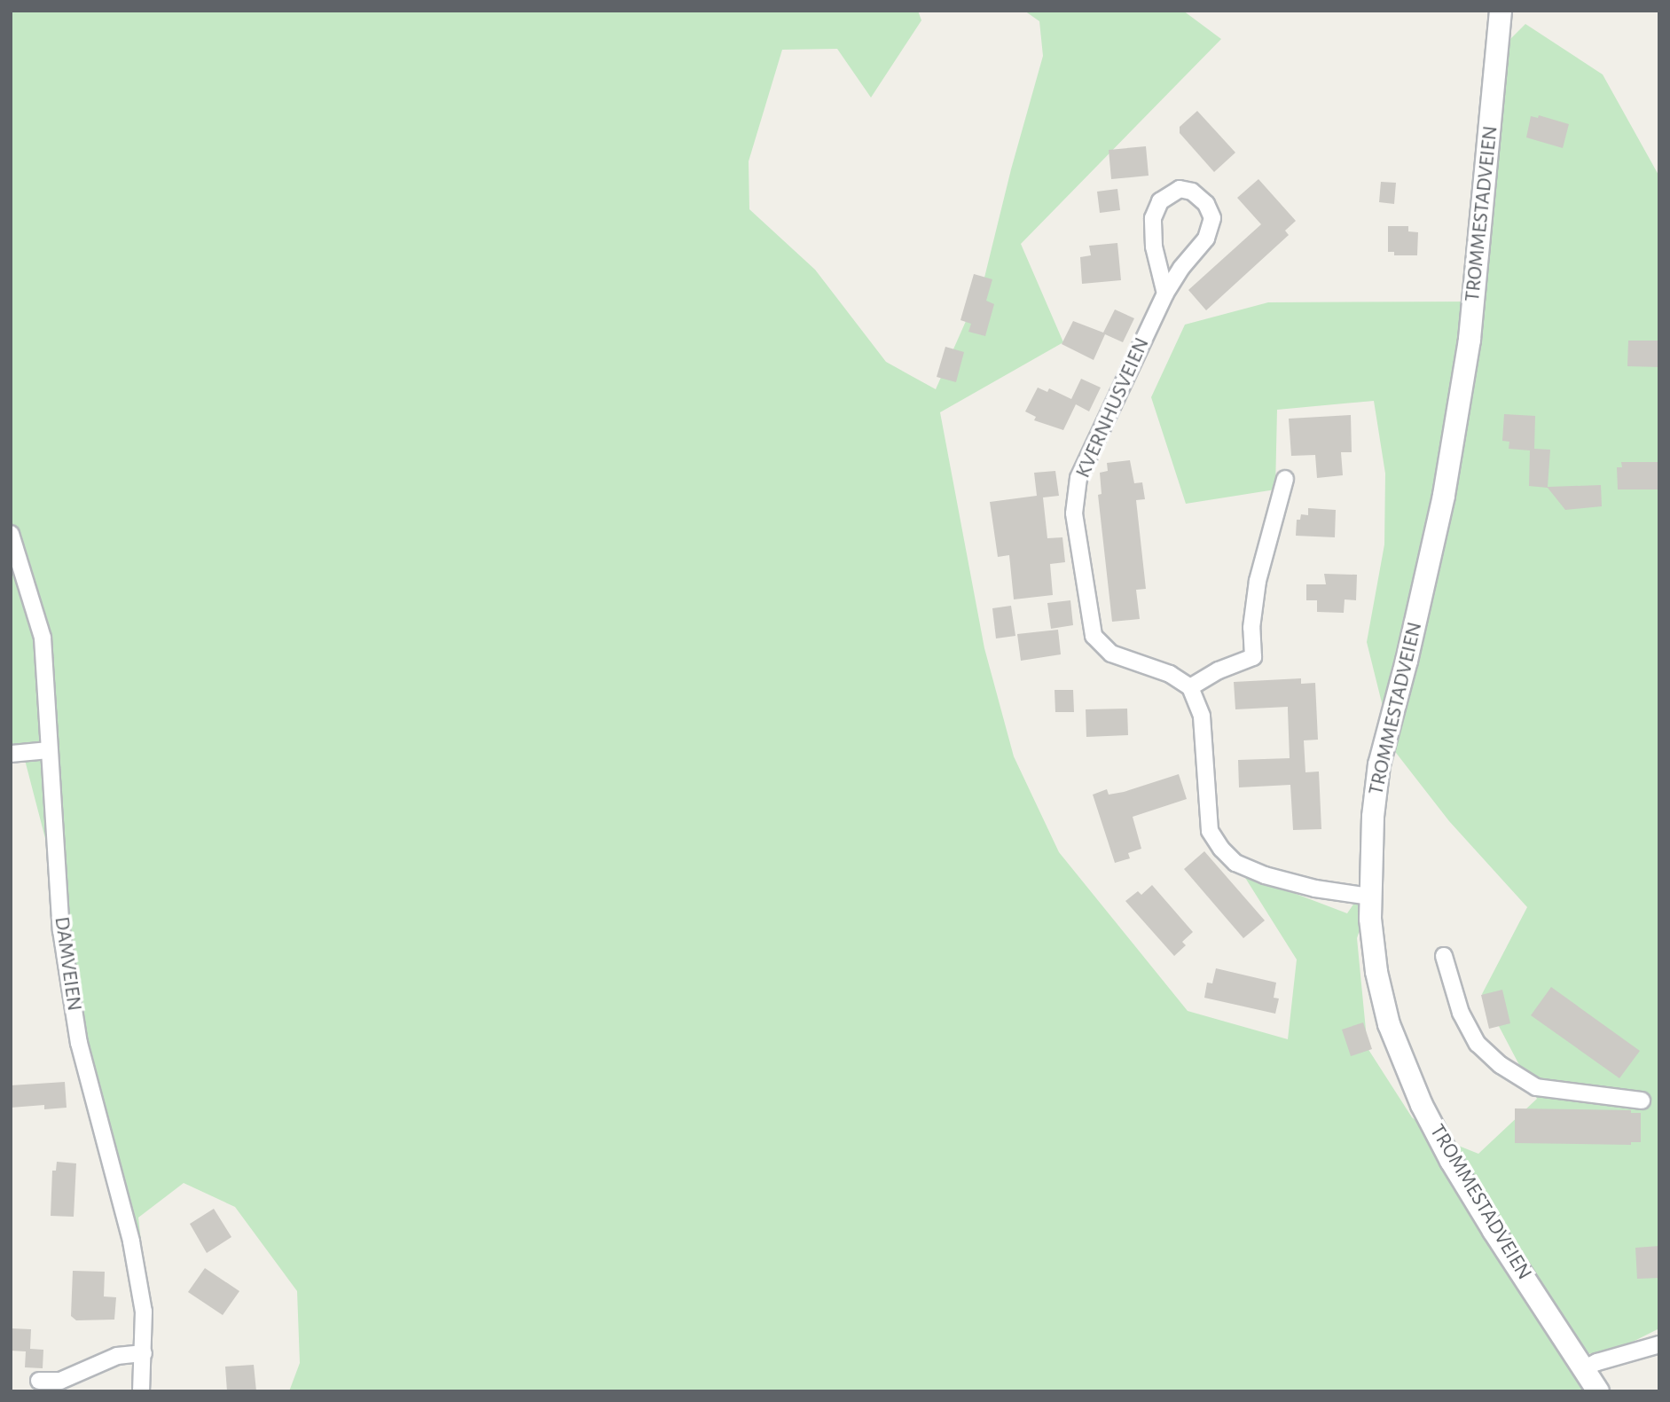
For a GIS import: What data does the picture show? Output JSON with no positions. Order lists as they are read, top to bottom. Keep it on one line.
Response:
{"streets":{"main road":["TROMMESTADVEIEN"],"street":["KVERNHUSVEIEN","DAMVEIEN"]}}
